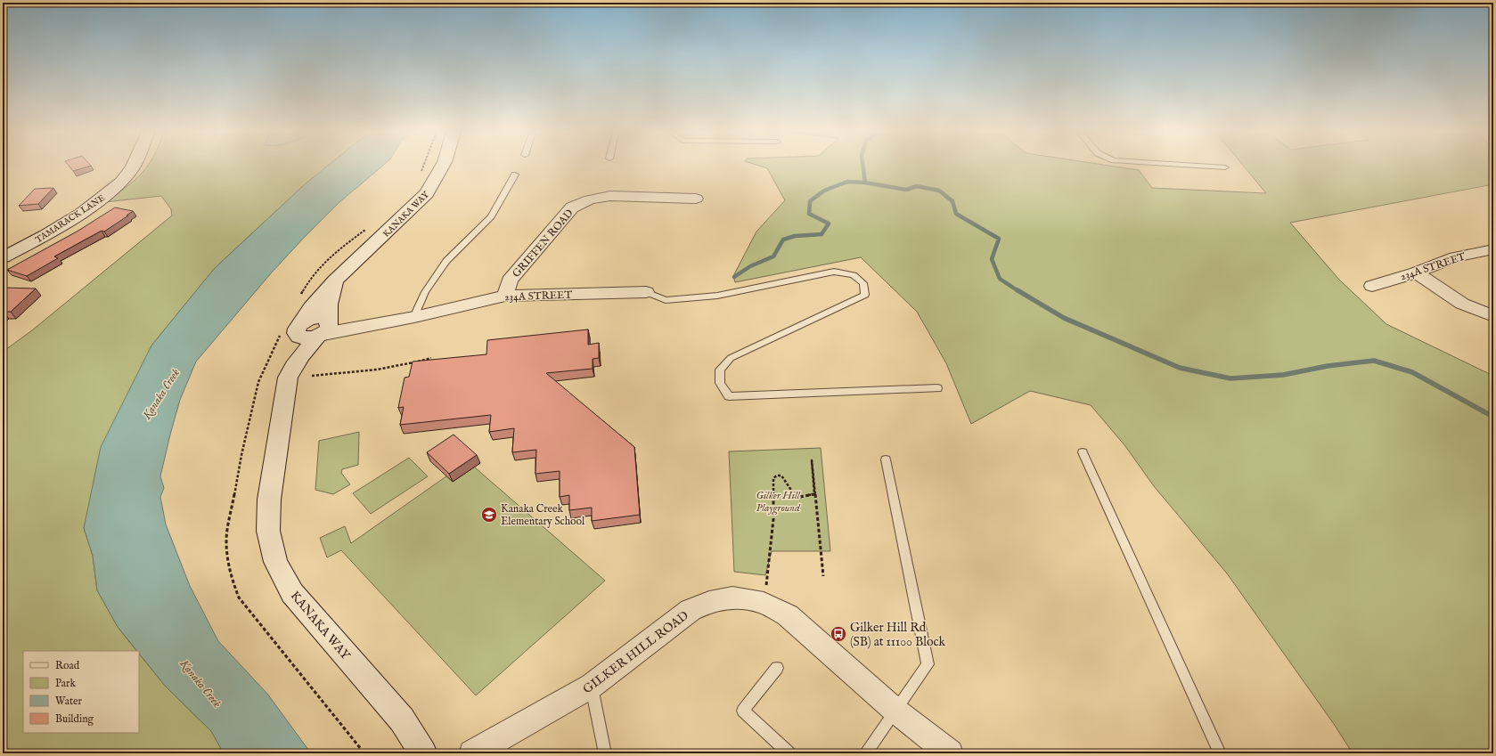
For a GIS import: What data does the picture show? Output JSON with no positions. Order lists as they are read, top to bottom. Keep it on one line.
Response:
{"streets":{"main road":["KANAKA WAY","TAMARACK LANE"],"street":["GRIFFEN ROAD","234A STREET","GILKER HILL ROAD"]},"crossings":[["KANAKA WAY","234A STREET"],["GRIFFEN ROAD","234A STREET"]],"water":["Kanaka Creek"],"parks":["Gilker Hill Playground"],"places":{"school or university":["Kanaka Creek Elementary School"],"bus stop":["Gilker Hill Rd (SB) at 11100 Block"]},"legend":["Road","Park","Water","Building"]}
